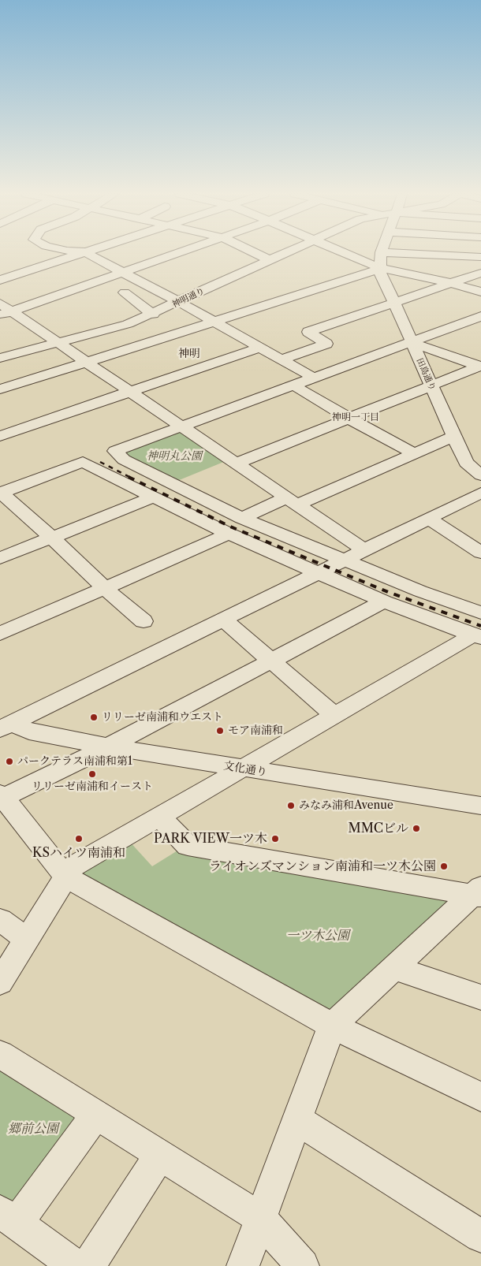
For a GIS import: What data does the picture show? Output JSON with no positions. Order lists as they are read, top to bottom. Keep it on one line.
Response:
{"streets":{"street":["神明通り","田島通り","文化通り"]},"districts":["神明","神明一丁目"],"parks":["神明丸公園","一ツ木公園","郷前公園"],"places":["リリーゼ南浦和ウエスト","モア南浦和","パークテラス南浦和第1","リリーゼ南浦和イースト","みなみ浦和Avenue","MMCビル","KSハイツ南浦和","PARK VIEW一ツ木","ライオンズマンション南浦和一ツ木公園"]}
